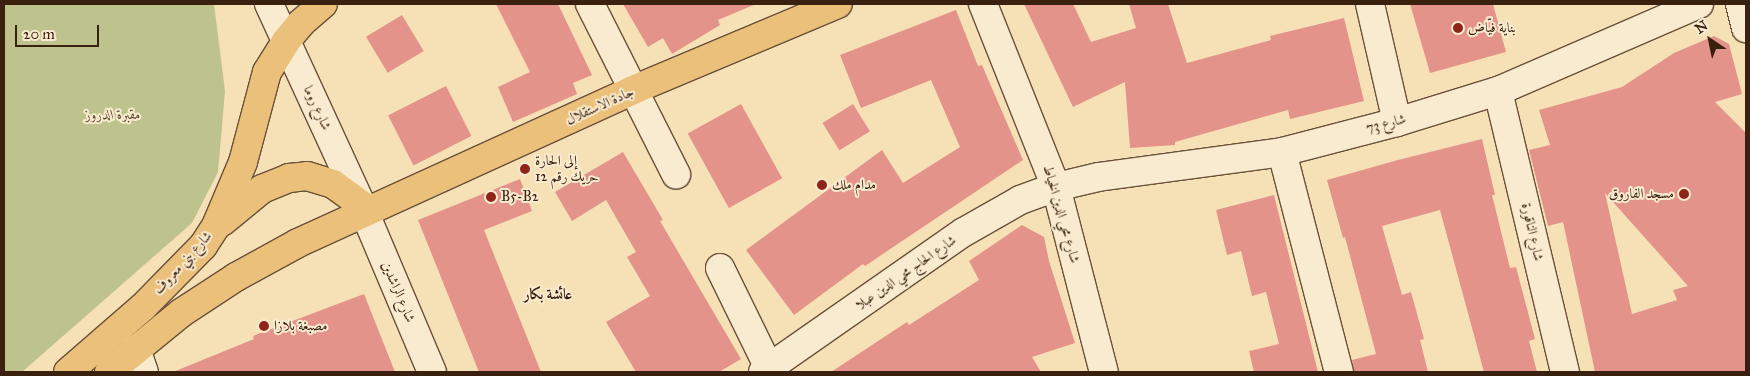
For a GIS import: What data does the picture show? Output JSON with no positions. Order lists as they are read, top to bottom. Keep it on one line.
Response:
{"streets":{"main road":["جادة الاستقلال","شارع بني معروف"],"street":["شارع روما","شارع 73","شارع محي الدين الخياط","شارع الناقورة","شارع الحاج محي الدين عبلا","شارع الراشدين"]},"crossings":[["جادة الاستقلال","شارع روما"],["جادة الاستقلال","شارع الراشدين"],["شارع روما","شارع بني معروف"],["شارع روما","شارع الراشدين"],["شارع 73","شارع محي الدين الخياط"],["شارع 73","شارع الناقورة"],["شارع 73","شارع الحاج محي الدين عبلا"],["شارع محي الدين الخياط","شارع الحاج محي الدين عبلا"]],"districts":["عائشة بكار"],"parks":["مقبرة الدروز"],"places":["بناية فيّاض","إلی الحارة حريك رقم 12","مدام ملك","مسجد الفاروق","B5-B2","مصبغة بلازا"],"scale_bar":"20 m","north":"top left"}
